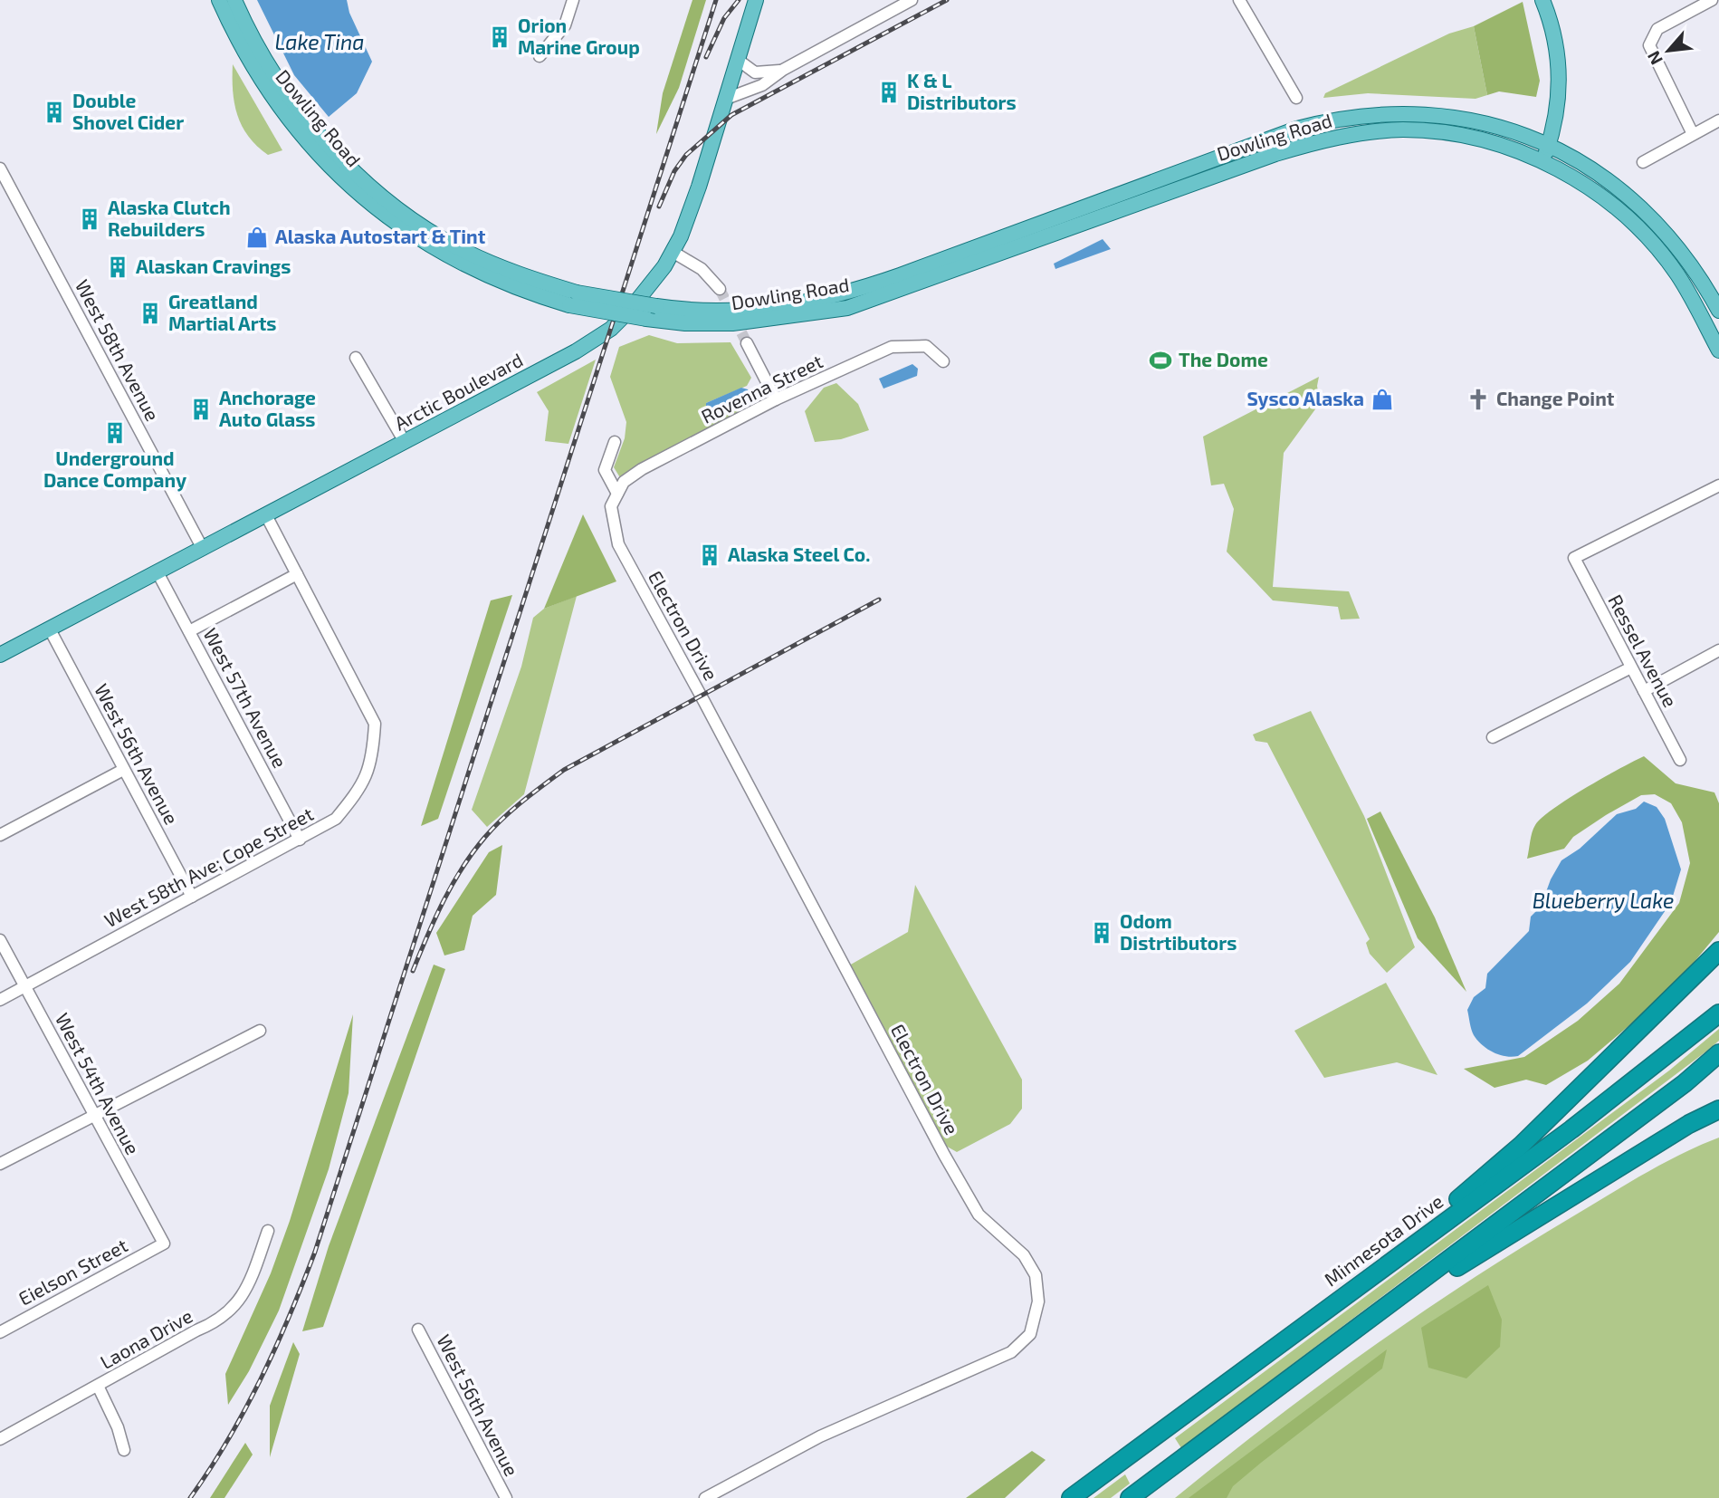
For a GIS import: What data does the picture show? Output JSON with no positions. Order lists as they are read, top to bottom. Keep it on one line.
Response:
{"streets":{"highway":["Minnesota Drive"],"main road":["Dowling Road","Arctic Boulevard"],"street":["West 58th Avenue","Rovenna Street","Electron Drive","Ressel Avenue","West 57th Avenue","West 56th Avenue","West 58th Ave; Cope Street","West 54th Avenue","Eielson Street","Laona Drive"]},"crossings":[["West 58th Avenue","Arctic Boulevard"],["Rovenna Street","Electron Drive"],["Arctic Boulevard","West 57th Avenue"],["Arctic Boulevard","West 56th Avenue"],["Arctic Boulevard","West 58th Ave; Cope Street"],["West 57th Avenue","West 58th Ave; Cope Street"],["West 56th Avenue","West 58th Ave; Cope Street"],["West 58th Ave; Cope Street","West 54th Avenue"],["West 54th Avenue","Eielson Street"]],"water":["Lake Tina","Blueberry Lake"],"places":{"building":["Orion Marine Group","K & L Distributors","Double Shovel Cider","Alaska Clutch Rebuilders","Alaskan Cravings","Greatland Martial Arts","Anchorage Auto Glass","Underground Dance Company","Alaska Steel Co.","Odom Distrtibutors"],"shop":["Alaska Autostart & Tint","Sysco Alaska"],"sports":["The Dome"],"church":["Change Point"]},"north":"bottom left"}
